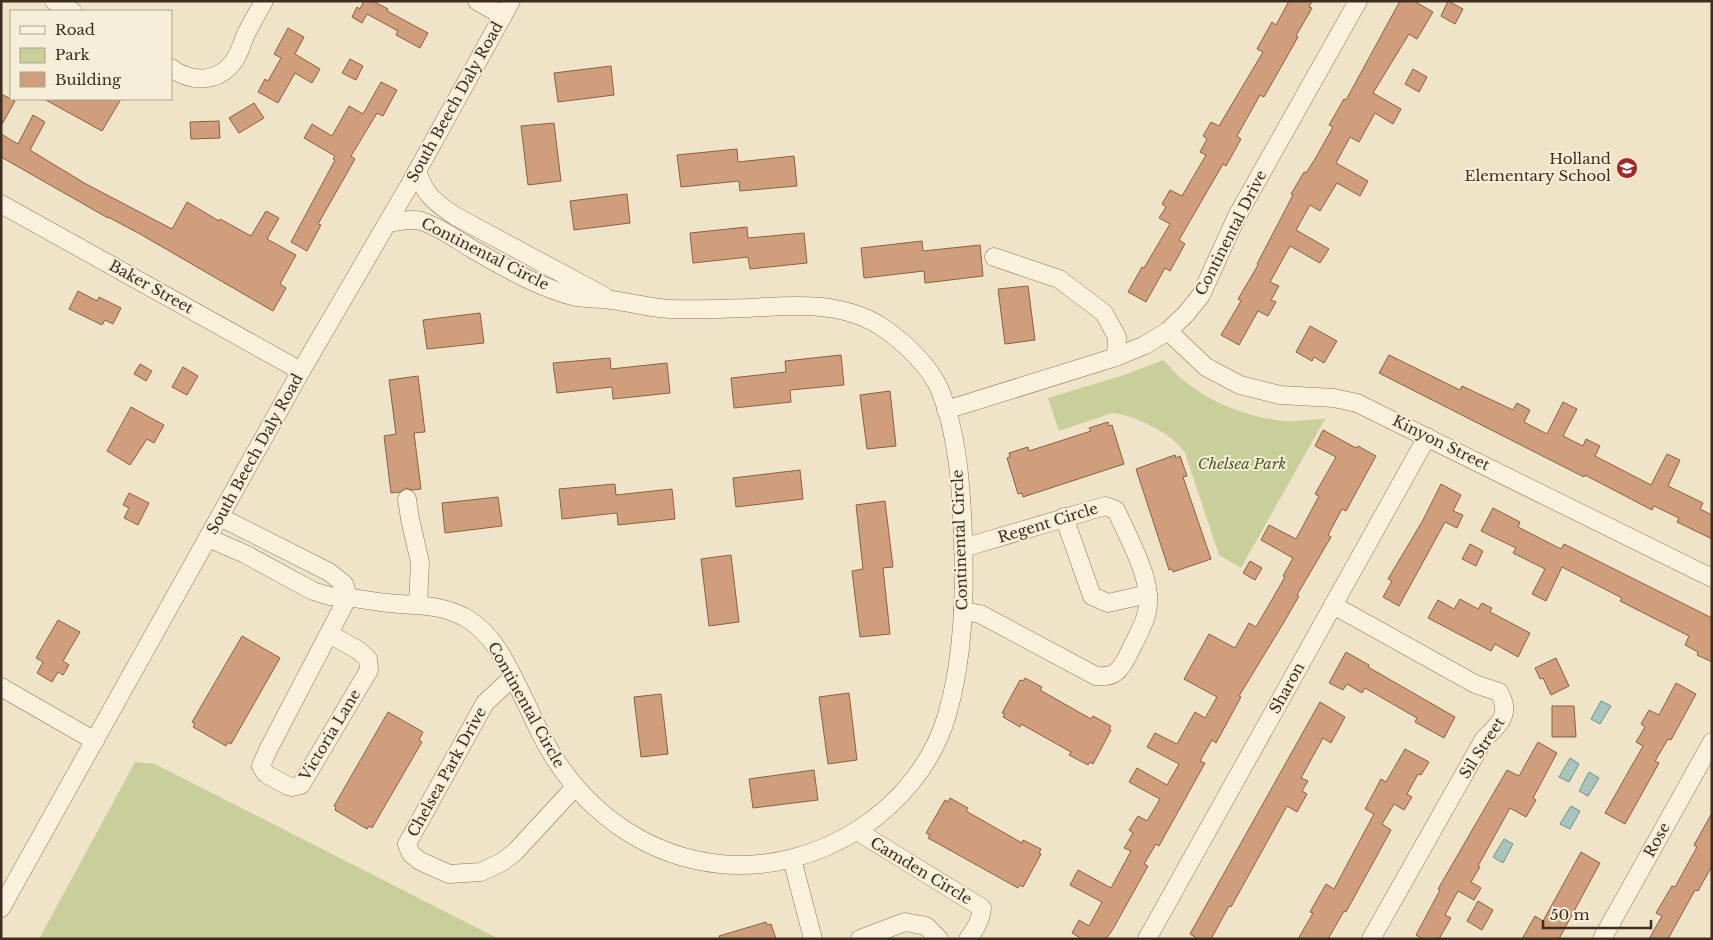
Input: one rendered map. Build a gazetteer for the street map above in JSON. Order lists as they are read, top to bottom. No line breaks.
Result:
{"streets":{"street":["South Beech Daly Road","Continental Drive","Continental Circle","Baker Street","Kinyon Street","Regent Circle","Sharon","Victoria Lane","Sil Street","Chelsea Park Drive","Rose","Camden Circle"]},"crossings":[["South Beech Daly Road","Continental Circle"],["South Beech Daly Road","Baker Street"],["Continental Drive","Continental Circle"],["Continental Drive","Kinyon Street"],["Continental Circle","Regent Circle"],["Continental Circle","Victoria Lane"],["Continental Circle","Chelsea Park Drive"],["Continental Circle","Camden Circle"],["Kinyon Street","Sharon"],["Sharon","Sil Street"]],"parks":["Chelsea Park"],"places":{"school or university":["Holland Elementary School"]},"legend":["Road","Park","Building"],"scale_bar":"50 m"}
